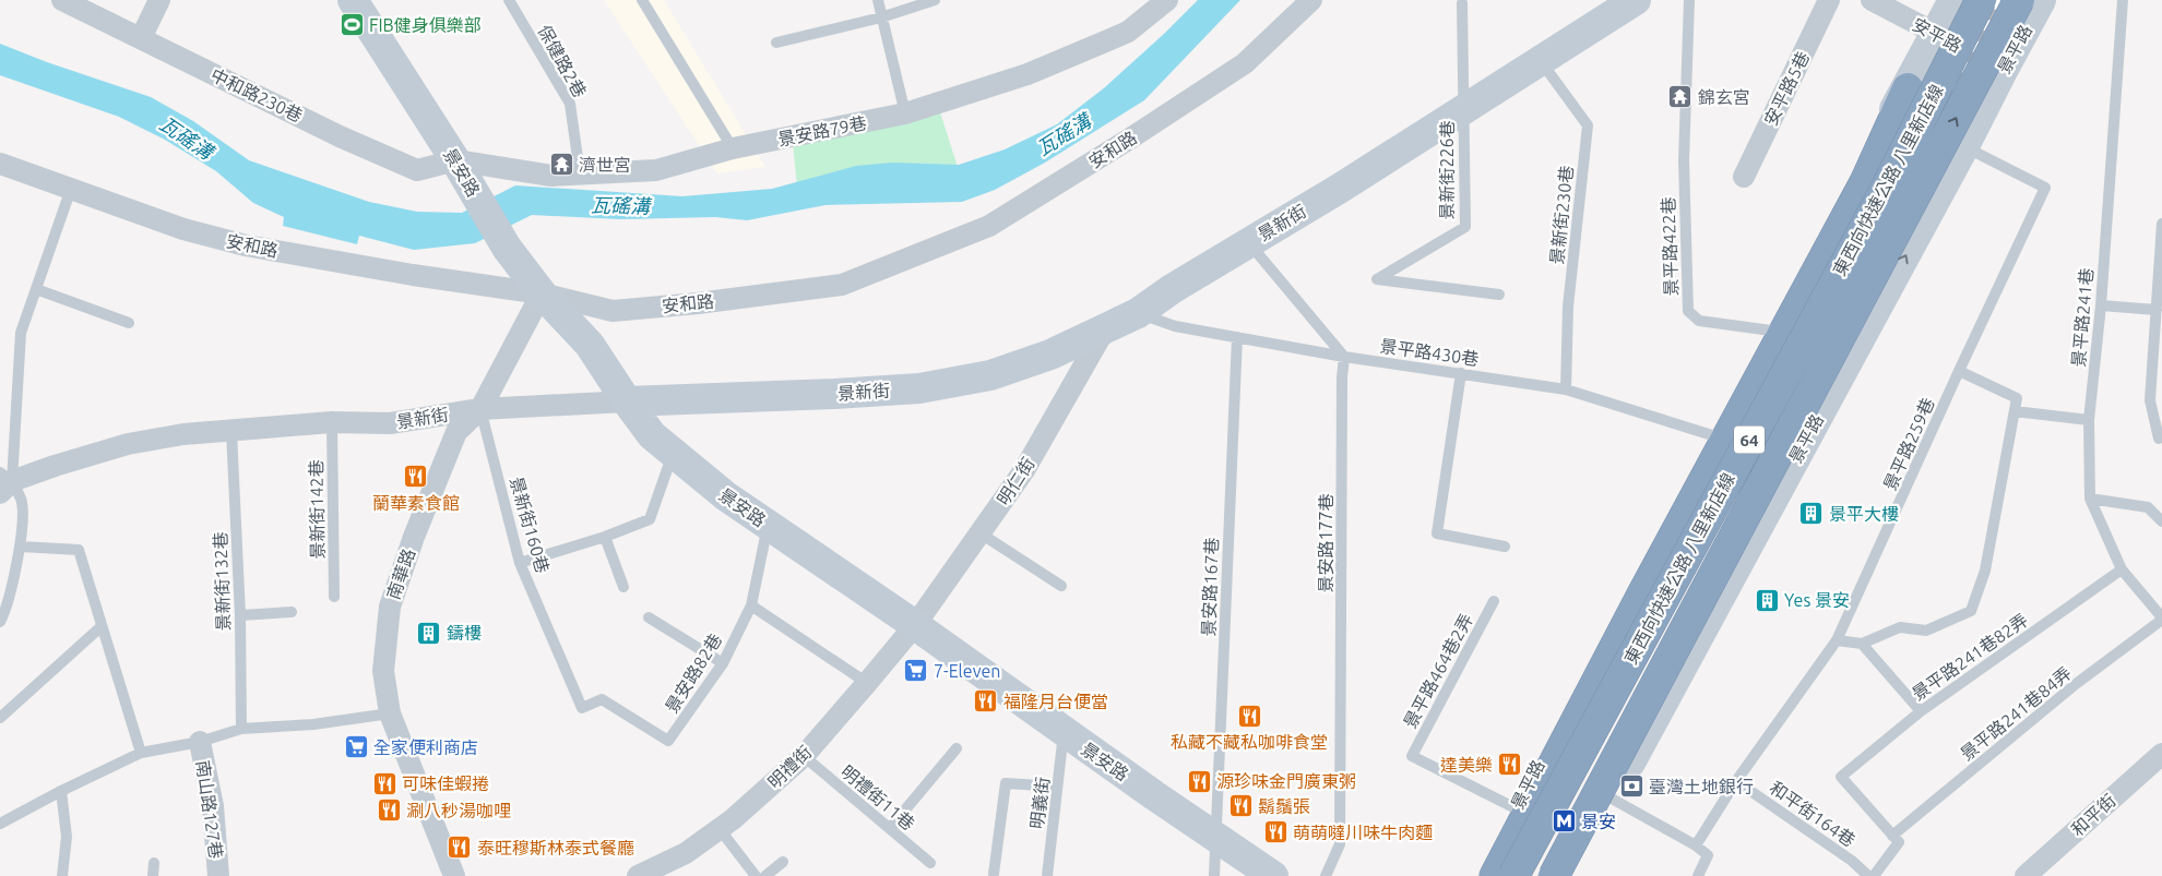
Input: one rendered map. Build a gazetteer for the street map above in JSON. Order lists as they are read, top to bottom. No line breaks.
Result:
{"streets":{"highway":["東西向快速公路 八里新店線","64"],"main road":["景平路","景安路","景新街"],"street":["安平路","安平路5巷","中和路230巷","景安路79巷","安和路","明仁街","南華路","明禮街","南山路127巷","和平街"],"lane":["保健路2巷","景新街226巷","景新街230巷","景平路422巷","景平路241巷","景平路430巷","景平路259巷","景新街142巷","景新街160巷","景安路177巷","景新街132巷","景安路167巷","景平路241巷82弄","景平路464巷2弄","景安路82巷","景平路241巷84弄","明禮街11巷","明義街","和平街164巷"]},"crossings":[["安平路","景平路"],["景平路","景平路422巷"],["景平路","景平路430巷"],["景平路","景平路259巷"],["景平路","景平路464巷2弄"],["保健路2巷","景安路79巷"],["中和路230巷","景安路79巷"],["中和路230巷","景安路"],["景安路79巷","景安路"],["安和路","景安路"],["安和路","南華路"],["景新街226巷","景新街"],["景安路","景新街"],["景安路","明仁街"],["景安路","南華路"],["景安路","景安路167巷"],["景安路","景安路82巷"],["景安路","明禮街"],["景安路","明義街"],["景新街230巷","景新街"],["景新街230巷","景平路430巷"],["景新街","景平路430巷"],["景新街","明仁街"],["景新街","景新街142巷"],["景新街","景新街160巷"],["景新街","南華路"],["景新街","景新街132巷"],["景平路241巷","景平路241巷82弄"],["景平路241巷","景平路241巷84弄"],["景平路430巷","景安路177巷"],["景平路430巷","景安路167巷"],["景平路259巷","和平街164巷"],["明仁街","明禮街"],["景新街160巷","南華路"],["景新街160巷","景安路82巷"],["景平路241巷82弄","景平路241巷84弄"],["明禮街","明禮街11巷"]],"water":["瓦磘溝"],"places":{"sports":["FIB健身俱樂部"],"temple":["錦玄宮","濟世宮"],"restaurant":["蘭華素食館","福隆月台便當","私藏不藏私咖啡食堂","達美樂","源珍味金門廣東粥","可味佳蝦捲","鬍鬚張","涮八秒湯咖哩","萌萌噠川味牛肉麵","泰旺穆斯林泰式餐廳"],"building":["景平大樓","Yes 景安","鑄樓"],"supermarket":["7-Eleven","全家便利商店"],"bank":["臺灣土地銀行"],"metro station":["景安"]}}
